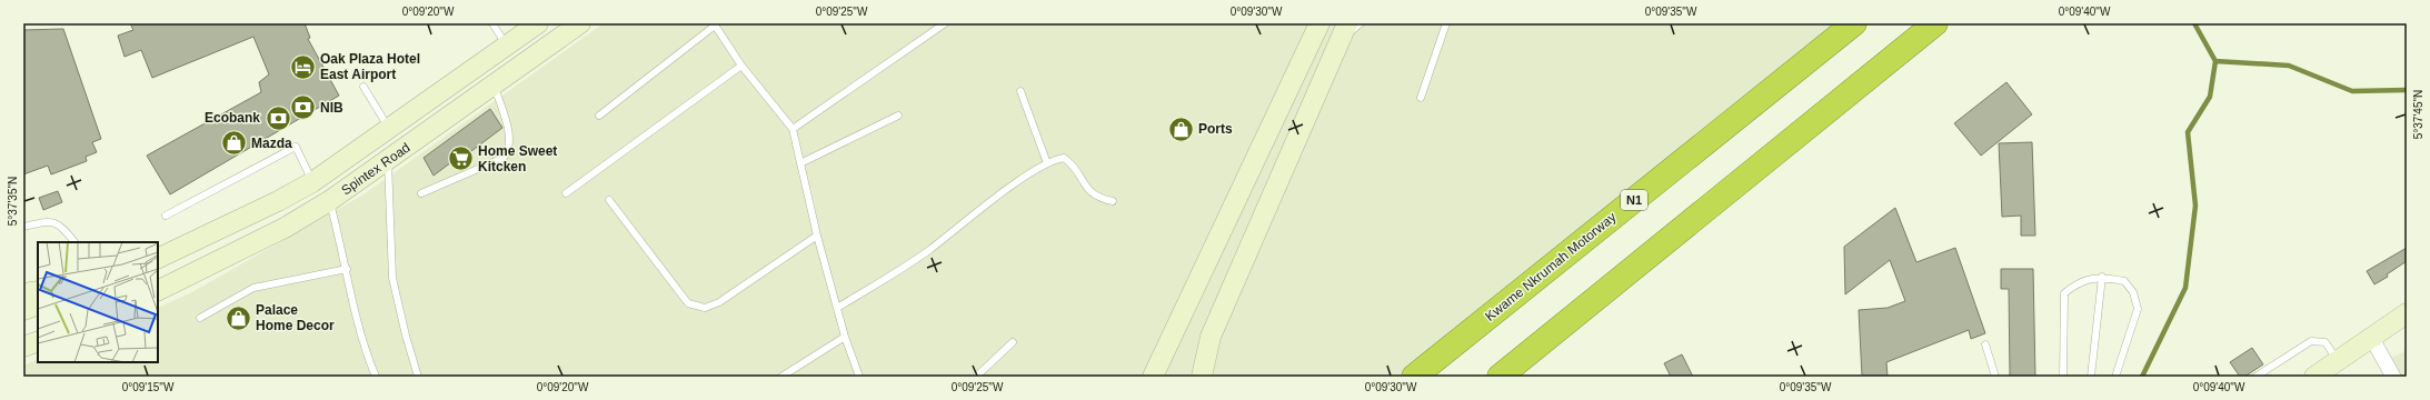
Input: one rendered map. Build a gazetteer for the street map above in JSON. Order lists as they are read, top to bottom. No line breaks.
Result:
{"streets":{"highway":["N1","Kwame Nkrumah Motorway"],"main road":["Spintex Road"]},"places":{"hotel":["Oak Plaza Hotel East Airport"],"bank":["NIB","Ecobank"],"shop":["Ports","Mazda","Palace Home Decor"],"supermarket":["Home Sweet Kitcken"]},"coordinates":["0°09'20\"W","0°09'25\"W","0°09'30\"W","0°09'35\"W","0°09'40\"W","5°37'45\"N","5°37'35\"N","0°09'15\"W"]}
